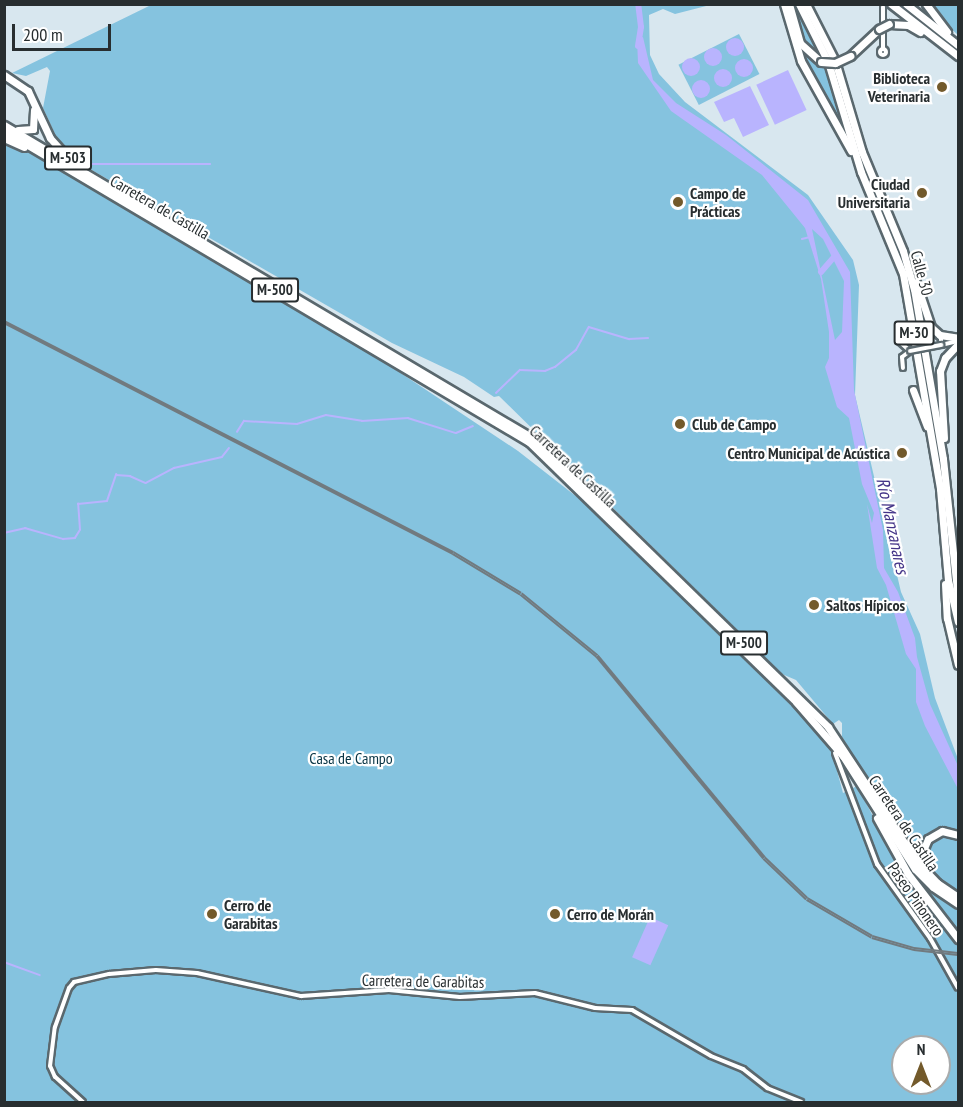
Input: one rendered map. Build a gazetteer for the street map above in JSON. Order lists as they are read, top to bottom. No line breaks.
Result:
{"streets":{"highway":["M-503","Carretera de Castilla","Calle 30","M-500","M-30"],"street":["Paseo Piñonero","Carretera de Garabitas"]},"crossings":[["M-503","Carretera de Castilla"],["M-503","M-500"],["Carretera de Castilla","M-500"],["Calle 30","M-30"]],"water":["Río Manzanares"],"parks":["Casa de Campo"],"places":["Biblioteca Veterinaria","Ciudad Universitaria","Campo de Prácticas","Club de Campo","Centro Municipal de Acústica","Saltos Hípicos","Cerro de Garabitas","Cerro de Morán"],"scale_bar":"200 m","north":"top"}
